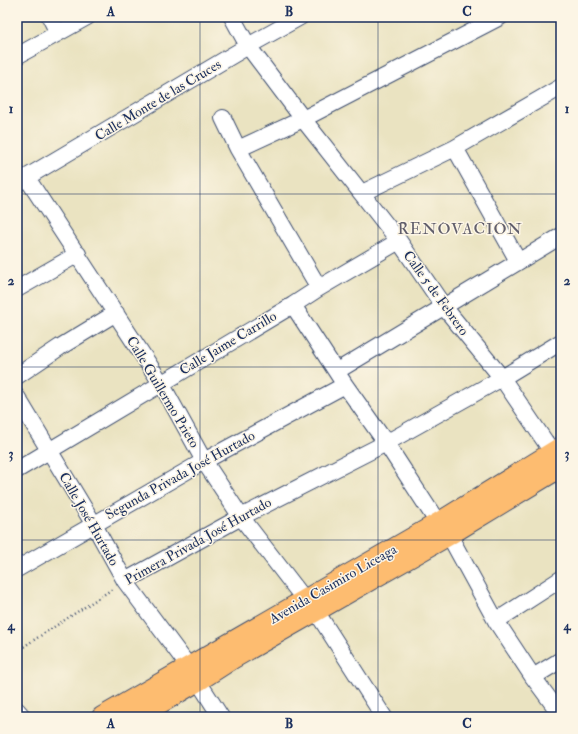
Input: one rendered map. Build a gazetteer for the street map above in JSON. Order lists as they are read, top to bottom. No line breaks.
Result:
{"streets":{"main road":["Avenida Casimiro Liceaga"],"street":["Calle Monte de las Cruces","Calle 5 de Febrero","Calle Jaime Carrillo","Calle Guillermo Prieto","Segunda Privada José Hurtado","Calle José Hurtado","Primera Privada José Hurtado"]},"crossings":[["Calle Monte de las Cruces","Calle 5 de Febrero"],["Calle Monte de las Cruces","Calle Guillermo Prieto"],["Calle 5 de Febrero","Calle Jaime Carrillo"],["Calle 5 de Febrero","Primera Privada José Hurtado"],["Calle 5 de Febrero","Avenida Casimiro Liceaga"],["Calle Jaime Carrillo","Calle Guillermo Prieto"],["Calle Jaime Carrillo","Calle José Hurtado"],["Calle Guillermo Prieto","Segunda Privada José Hurtado"],["Calle Guillermo Prieto","Primera Privada José Hurtado"],["Calle Guillermo Prieto","Avenida Casimiro Liceaga"],["Segunda Privada José Hurtado","Calle José Hurtado"],["Calle José Hurtado","Primera Privada José Hurtado"],["Calle José Hurtado","Avenida Casimiro Liceaga"]],"districts":["RENOVACION"],"grid":{"columns":["A","B","C"],"rows":["1","2","3","4"]}}
